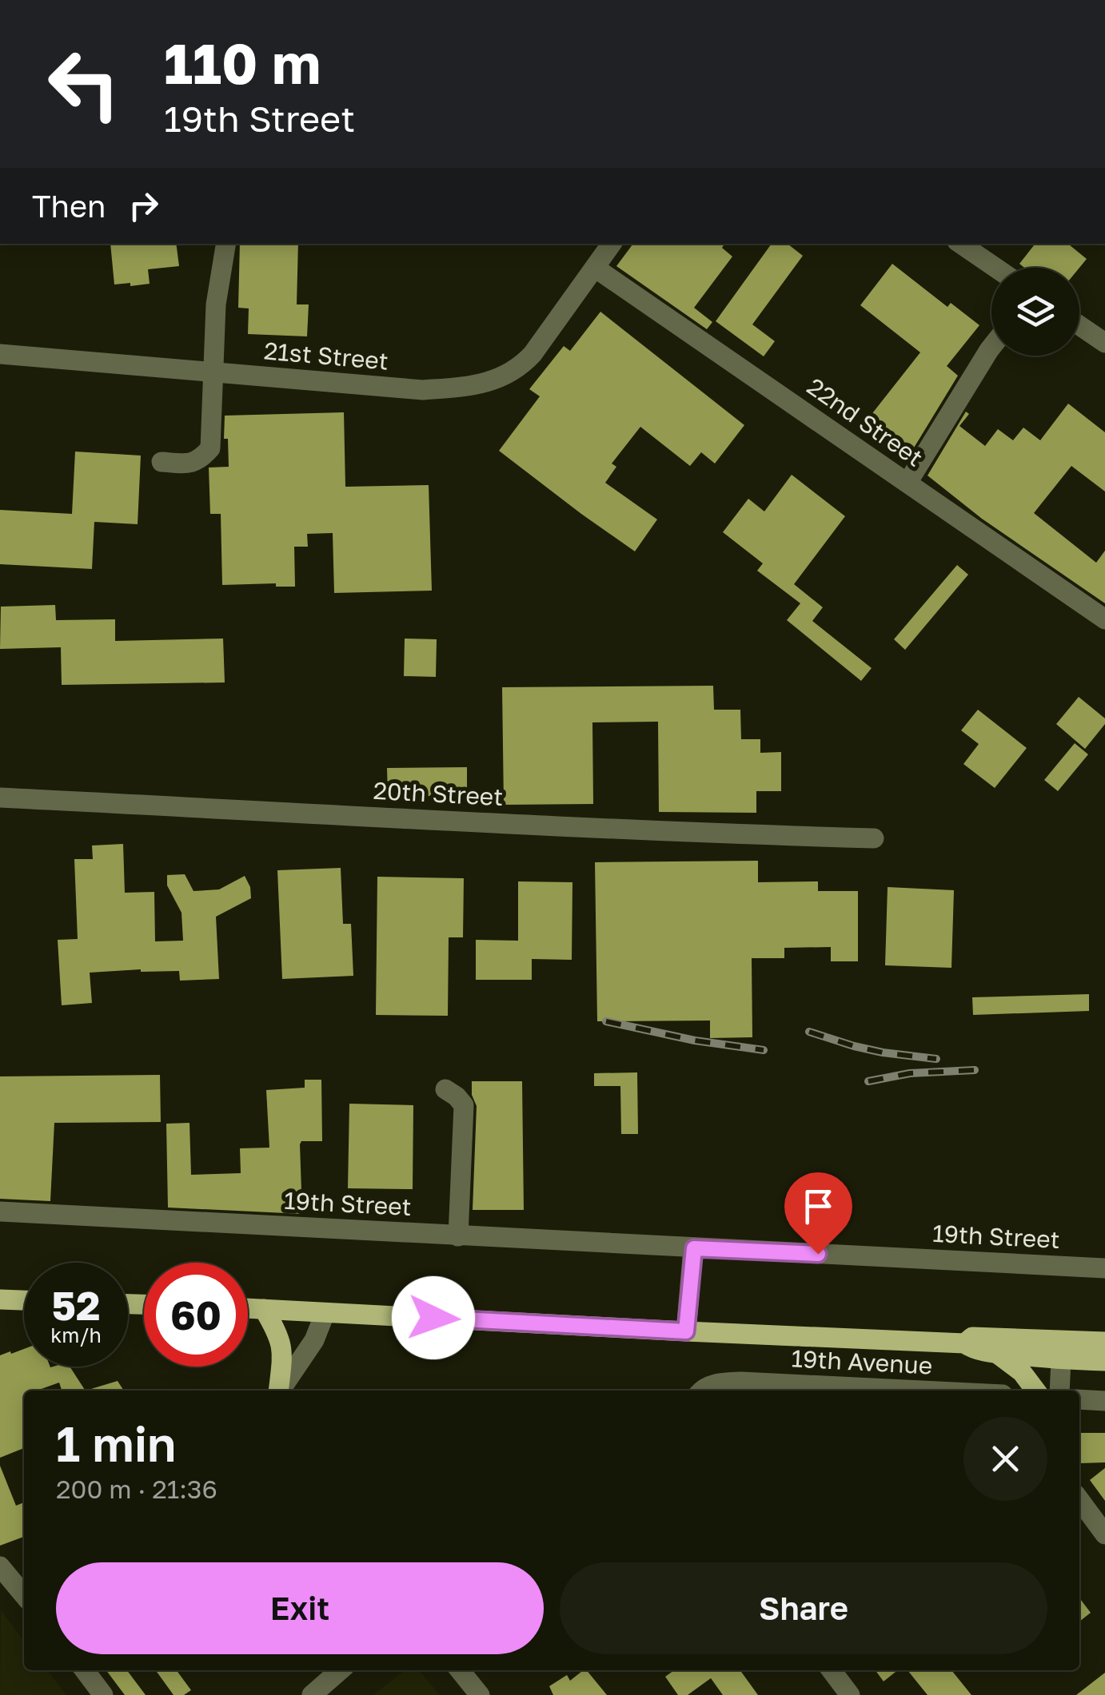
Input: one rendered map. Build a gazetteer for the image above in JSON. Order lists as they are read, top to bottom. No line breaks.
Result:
{"streets":{"street":["21st Street","22nd Street","20th Street","19th Street","19th Avenue"]},"crossings":[["21st Street","22nd Street"]],"page":{"turn":["110 m","19th Street"],"then":"Then","speed":"52 km/h","limit":"60","heading":["1 min","200 m · 21:36"],"buttons":["Exit","Share"]}}
